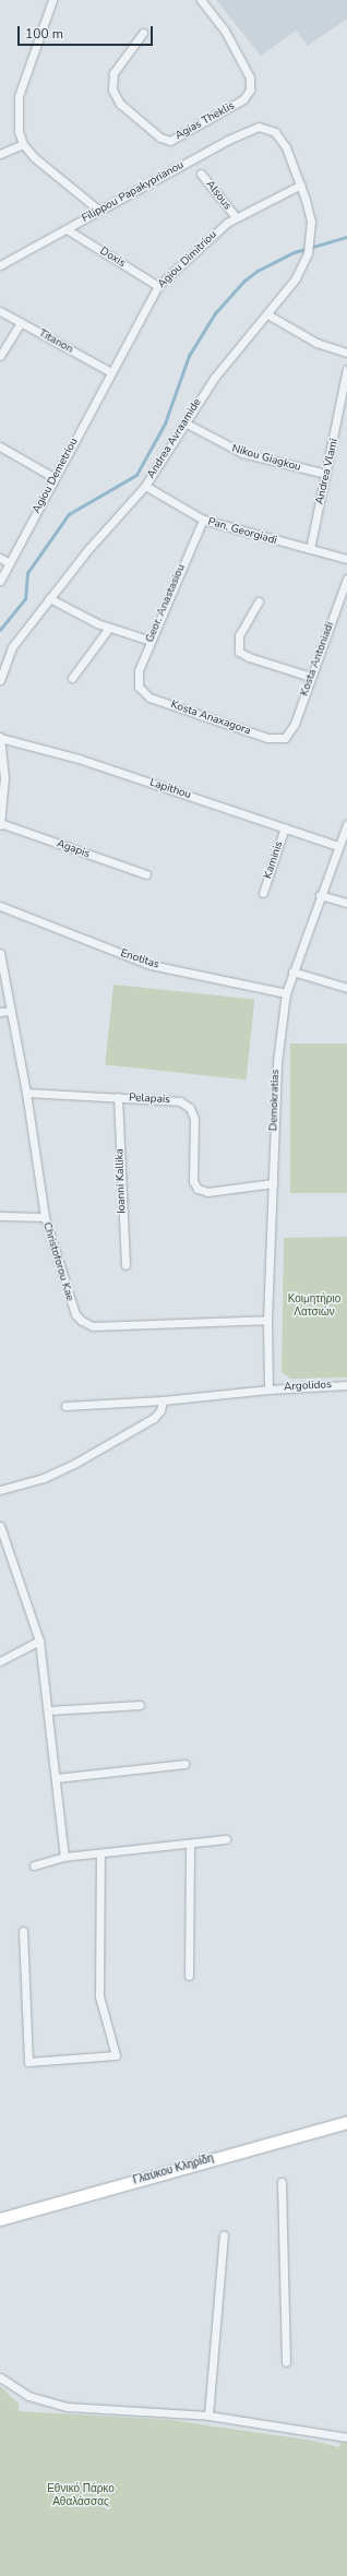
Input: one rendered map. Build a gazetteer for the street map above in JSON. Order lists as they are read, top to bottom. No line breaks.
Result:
{"streets":{"main road":["Γλαύκου Κληρίδη"],"street":["Agias Theklis","Filippou Papakyprianou","Alsous","Doxis","Agiou Dimitriou","Titanon","Andrea Avraamide","Nikou Giagkou","Andrea Vlami","Agiou Demetriou","Pan. Georgiadi","Geor. Anastasiou","Kosta Antoniadi","Kosta Anaxagora","Lapithou","Agapis","Kaminis","Enotitas","Pelapais","Demokratias","Ioanni Kallika","Christoforou Kae","Argolidos"]},"crossings":[["Filippou Papakyprianou","Doxis"],["Filippou Papakyprianou","Agiou Dimitriou"],["Filippou Papakyprianou","Andrea Avraamide"],["Alsous","Agiou Dimitriou"],["Doxis","Agiou Dimitriou"],["Agiou Dimitriou","Titanon"],["Agiou Dimitriou","Andrea Avraamide"],["Agiou Dimitriou","Agiou Demetriou"],["Titanon","Agiou Demetriou"],["Andrea Avraamide","Nikou Giagkou"],["Andrea Avraamide","Pan. Georgiadi"],["Nikou Giagkou","Andrea Vlami"],["Andrea Vlami","Pan. Georgiadi"],["Pan. Georgiadi","Geor. Anastasiou"],["Geor. Anastasiou","Kosta Anaxagora"],["Kosta Antoniadi","Kosta Anaxagora"],["Lapithou","Kaminis"],["Lapithou","Demokratias"],["Enotitas","Demokratias"],["Pelapais","Demokratias"],["Pelapais","Ioanni Kallika"],["Pelapais","Christoforou Kae"],["Demokratias","Christoforou Kae"],["Demokratias","Argolidos"]],"parks":["Κοιμητήριο Λατσιών","Εθνικό Πάρκο Αθαλάσσας"],"scale_bar":"100 m"}
